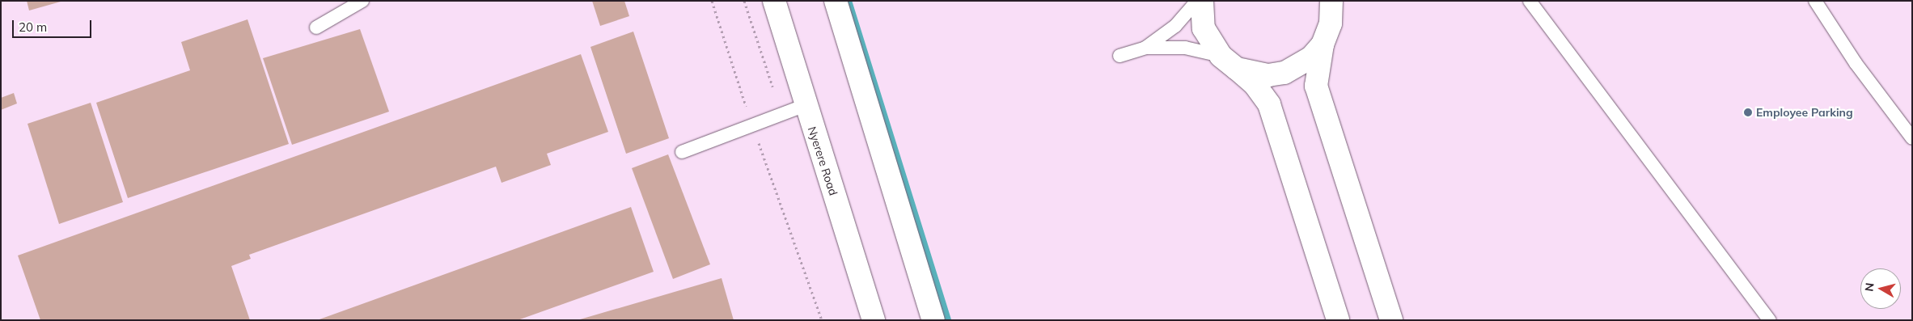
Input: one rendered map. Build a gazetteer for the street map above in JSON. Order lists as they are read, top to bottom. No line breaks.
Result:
{"streets":{"main road":["Nyerere Road"]},"places":["Employee Parking"],"scale_bar":"20 m","north":"left"}
